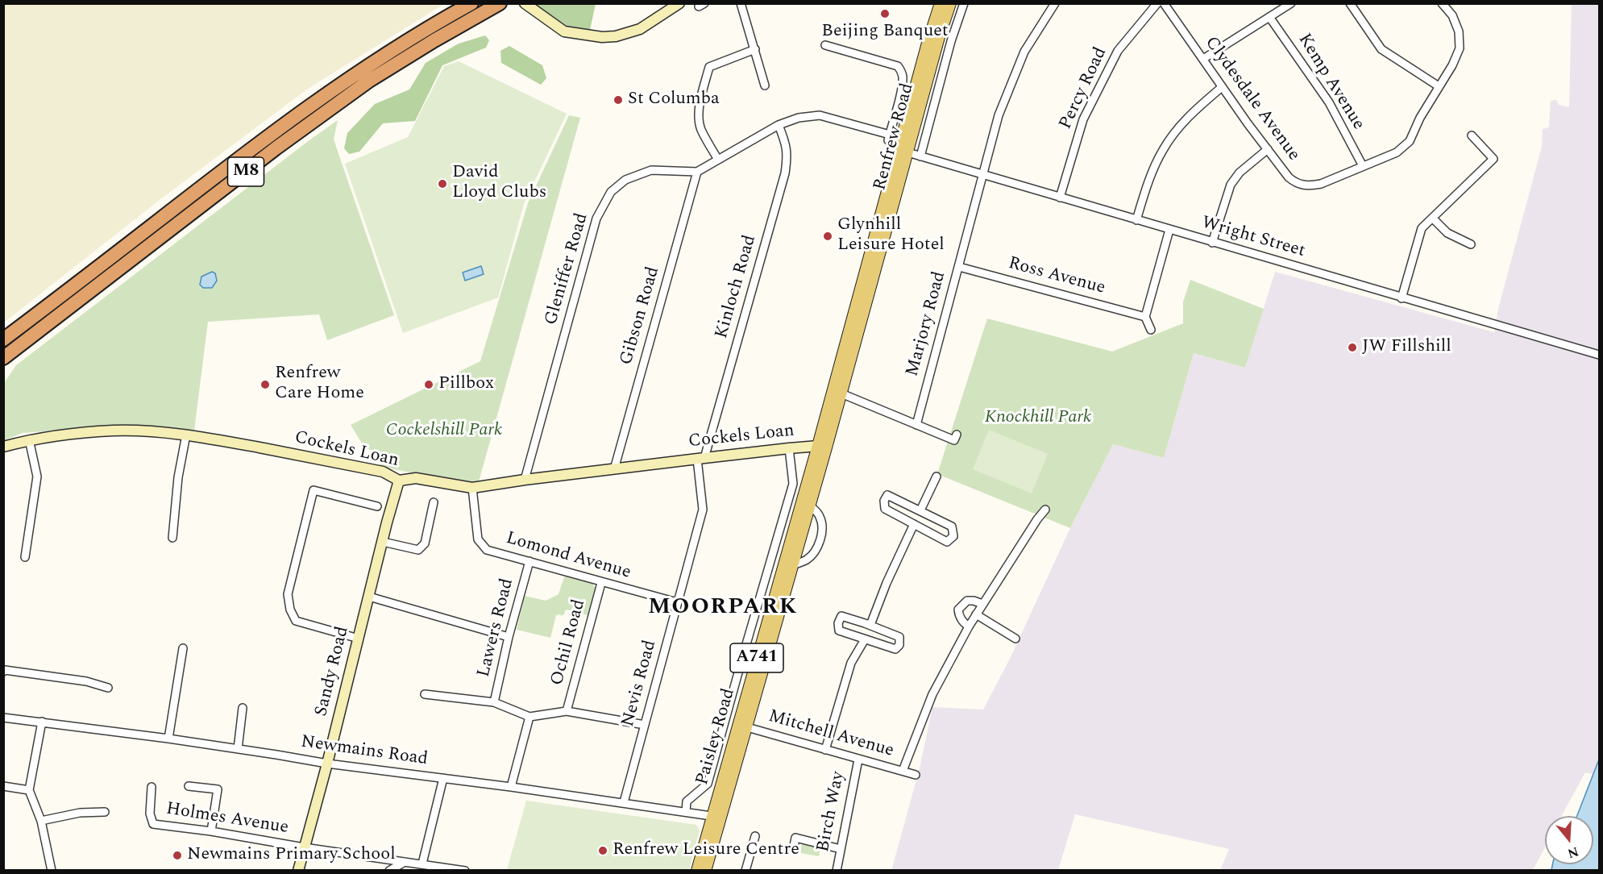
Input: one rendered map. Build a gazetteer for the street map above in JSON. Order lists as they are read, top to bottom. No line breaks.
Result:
{"streets":{"highway":["M8"],"main road":["Renfrew Road","Cockels Loan","A741","Sandy Road","Paisley Road"],"street":["Kemp Avenue","Percy Road","Clydesdale Avenue","Wright Street","Gleniffer Road","Ross Avenue","Kinloch Road","Gibson Road","Marjory Road","Lomond Avenue","Lawers Road","Ochil Road","Nevis Road","Mitchell Avenue","Newmains Road","Birch Way","Holmes Avenue"]},"crossings":[["Kemp Avenue","Clydesdale Avenue"],["Percy Road","Wright Street"],["Renfrew Road","Wright Street"],["Renfrew Road","Cockels Loan"],["Renfrew Road","Paisley Road"],["Wright Street","Marjory Road"],["Gleniffer Road","Gibson Road"],["Gleniffer Road","Cockels Loan"],["Ross Avenue","Marjory Road"],["Kinloch Road","Cockels Loan"],["Kinloch Road","Nevis Road"],["Gibson Road","Cockels Loan"],["Cockels Loan","Lomond Avenue"],["Cockels Loan","Sandy Road"],["Cockels Loan","Nevis Road"],["Cockels Loan","Paisley Road"],["Lomond Avenue","Lawers Road"],["Lomond Avenue","Ochil Road"],["Lomond Avenue","Nevis Road"],["Sandy Road","Newmains Road"],["Sandy Road","Holmes Avenue"],["Nevis Road","Newmains Road"],["Mitchell Avenue","Paisley Road"],["Mitchell Avenue","Birch Way"],["Paisley Road","Newmains Road"]],"districts":["MOORPARK"],"parks":["Knockhill Park","Cockelshill Park"],"places":["Beijing Banquet","St Columba","David Lloyd Clubs","Glynhill Leisure Hotel","JW Fillshill","Renfrew Care Home","Pillbox","Renfrew Leisure Centre","Newmains Primary School"],"north":"bottom"}
